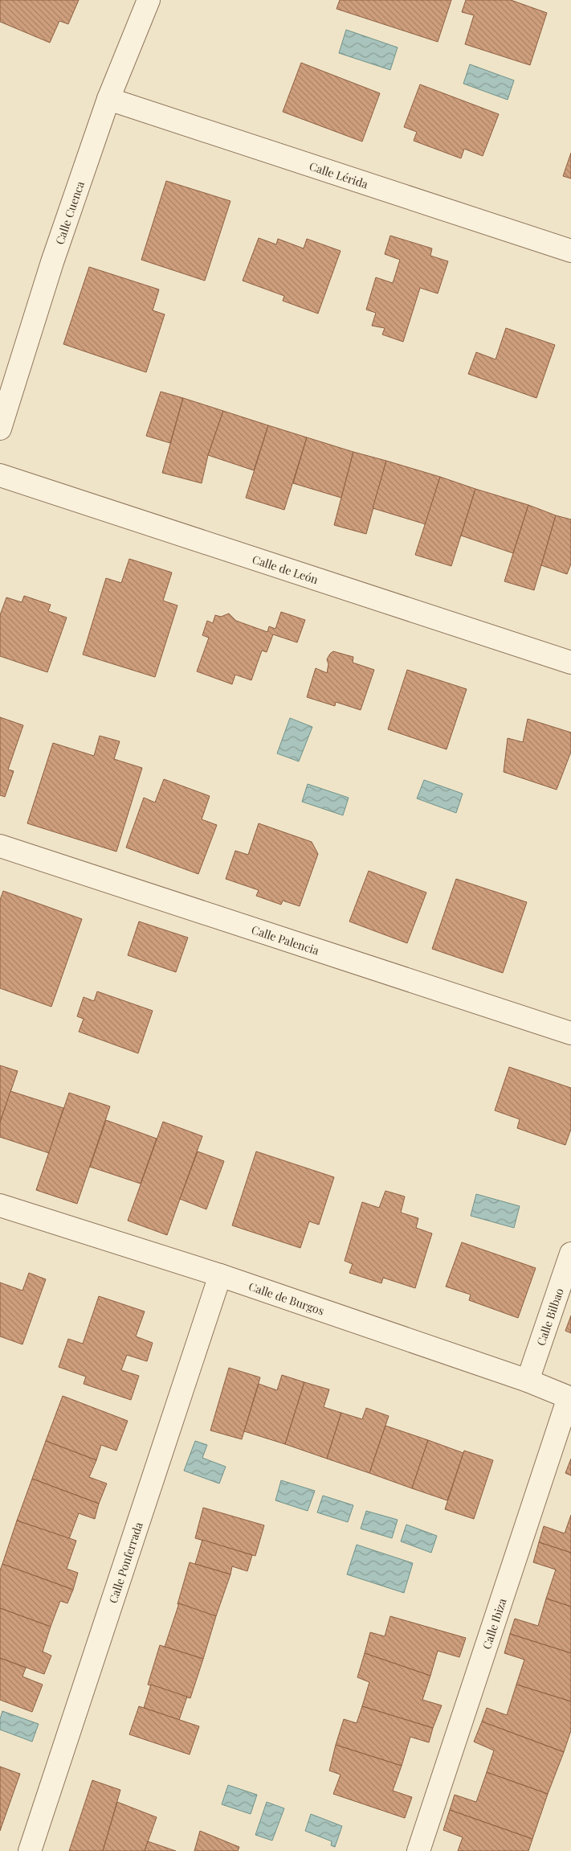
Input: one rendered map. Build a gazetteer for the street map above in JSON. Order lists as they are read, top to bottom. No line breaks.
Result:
{"streets":{"street":["Calle Lérida","Calle Cuenca","Calle de León","Calle Palencia","Calle de Burgos","Calle Bilbao","Calle Ponferrada","Calle Ibiza"]},"crossings":[["Calle Lérida","Calle Cuenca"],["Calle de Burgos","Calle Bilbao"],["Calle de Burgos","Calle Ponferrada"],["Calle de Burgos","Calle Ibiza"]]}
